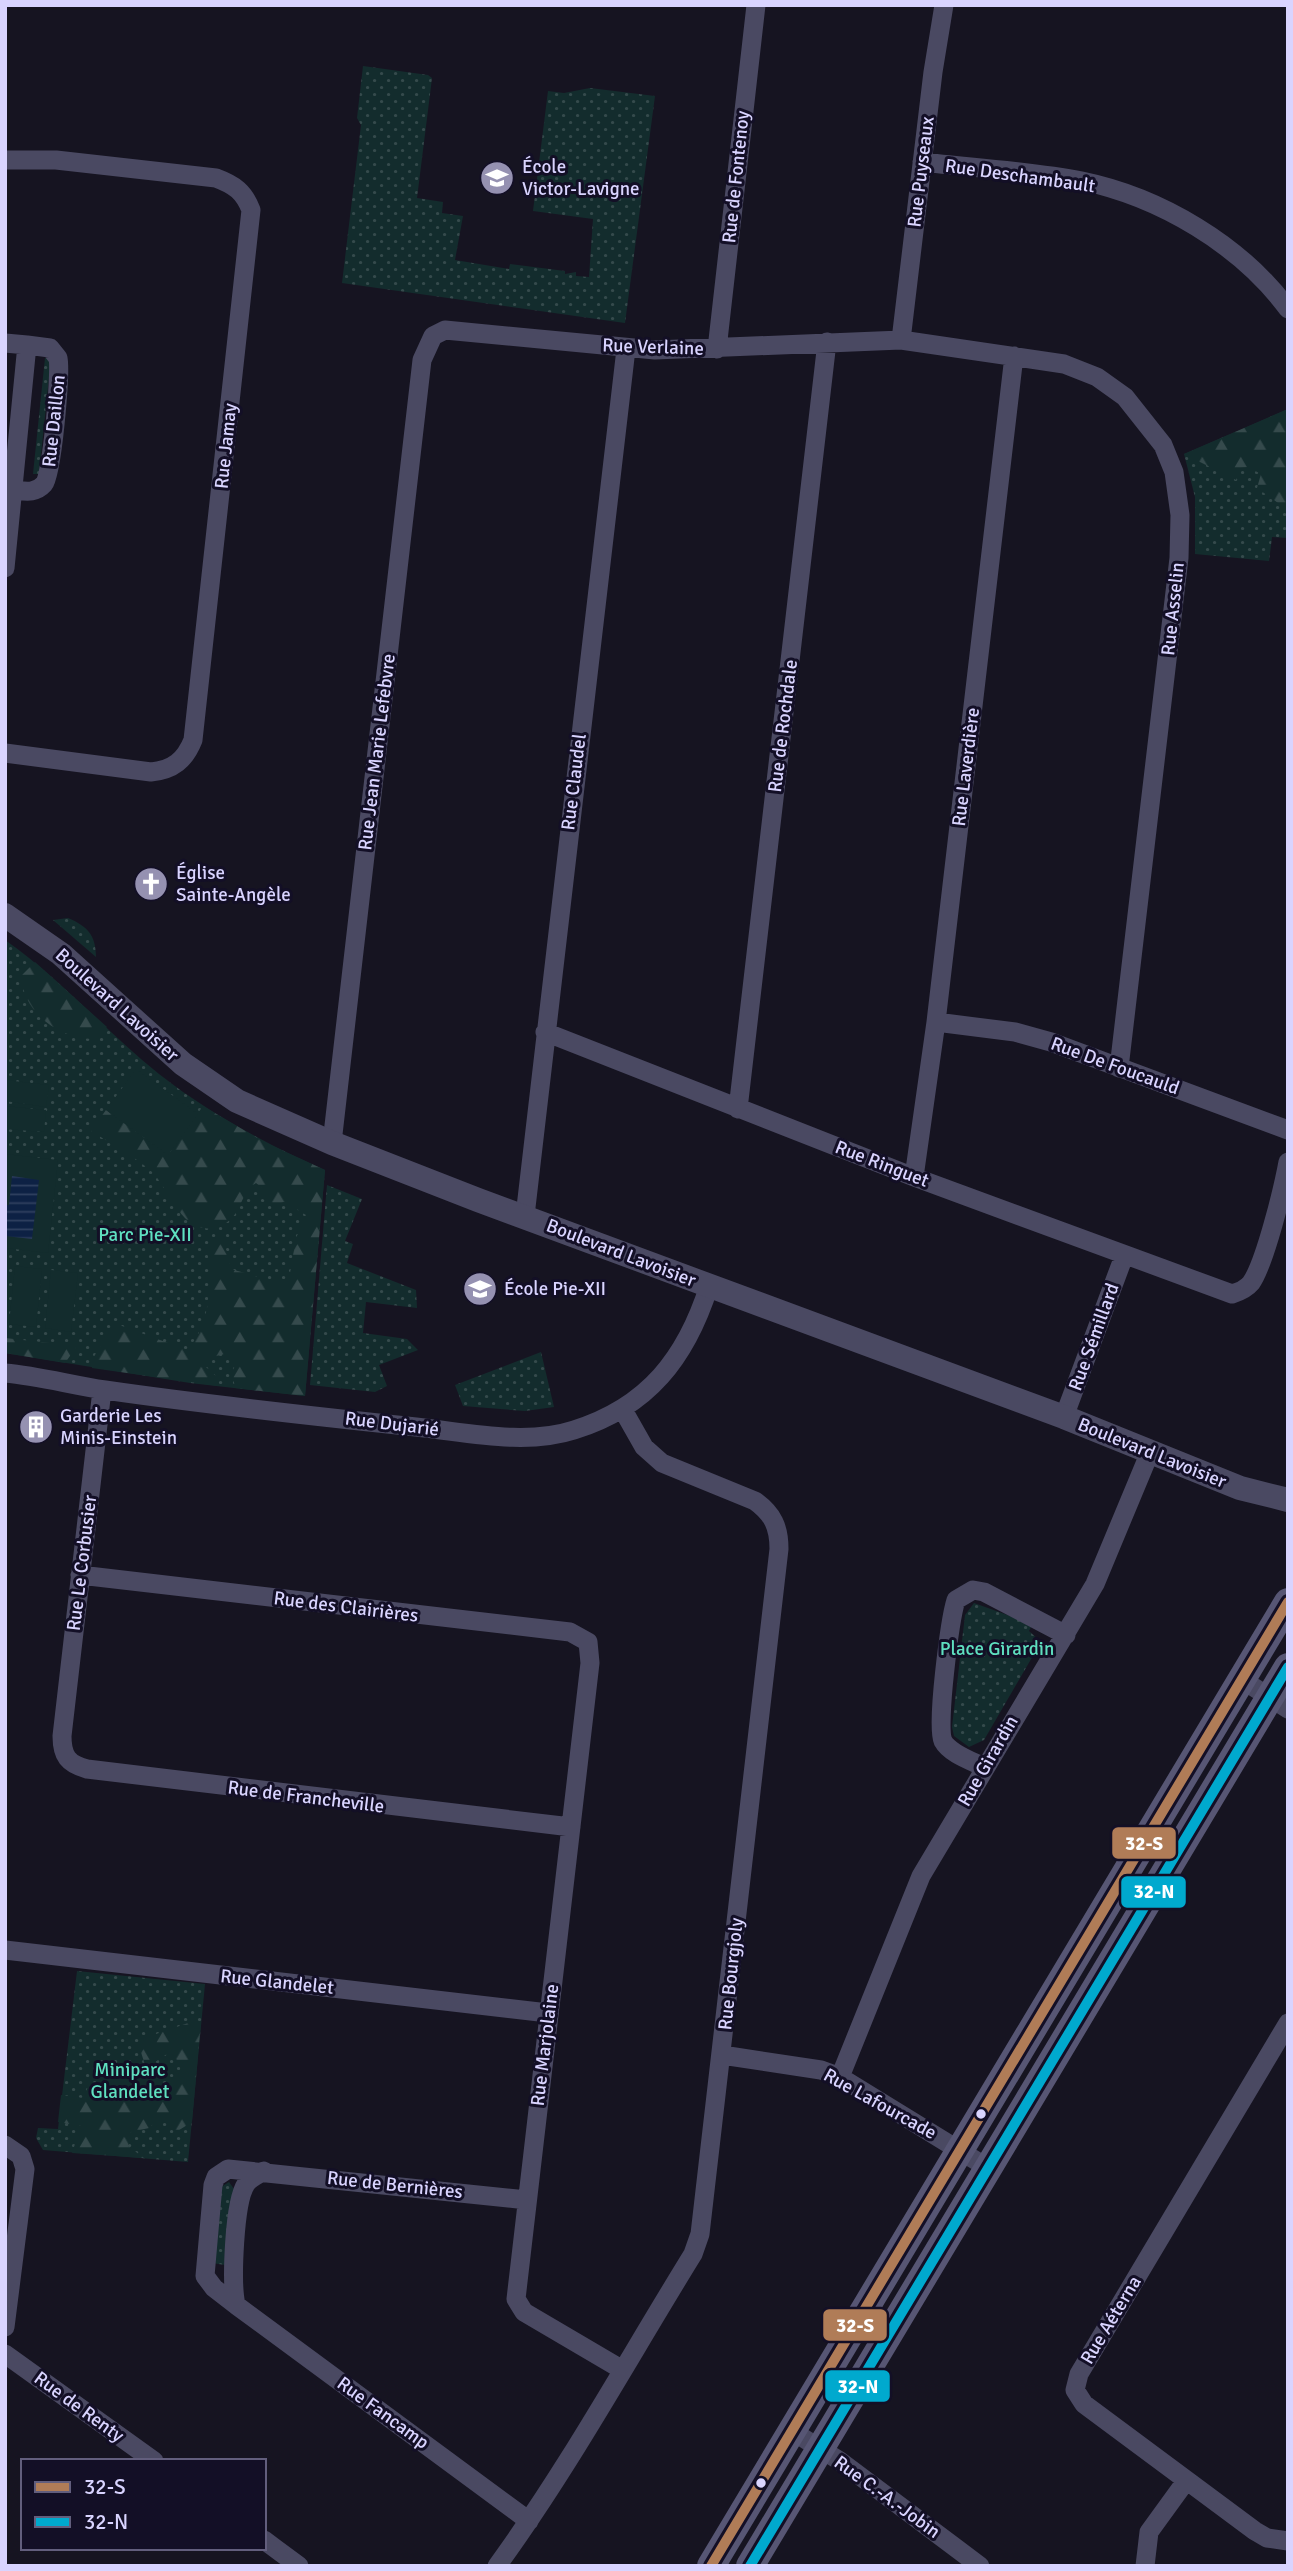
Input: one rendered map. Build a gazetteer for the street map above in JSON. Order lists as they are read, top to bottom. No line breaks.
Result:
{"streets":{"street":["Rue Puyseaux","Rue Deschambault","Rue de Fontenoy","Rue Verlaine","Rue Daillon","Rue Jamay","Rue Asselin","Rue de Rochdale","Rue Jean Marie Lefebvre","Rue Laverdière","Rue Claudel","Boulevard Lavoisier","Rue De Foucauld","Rue Ringuet","Rue Sémillard","Rue Dujarié","Rue Le Corbusier","Rue des Clairières","Rue Girardin","Rue de Francheville","Rue Bourgjoly","Rue Glandelet","Rue Marjolaine","Rue Lafourcade","Rue de Bernières","Rue Aéterna","Rue de Renty","Rue Fancamp","Rue C.-A.-Jobin"]},"crossings":[["Rue Puyseaux","Rue Deschambault"],["Rue Puyseaux","Rue Verlaine"],["Rue Puyseaux","Rue Asselin"],["Rue de Fontenoy","Rue Verlaine"],["Rue Verlaine","Rue Asselin"],["Rue Verlaine","Rue de Rochdale"],["Rue Verlaine","Rue Jean Marie Lefebvre"],["Rue Verlaine","Rue Claudel"],["Rue Asselin","Rue Laverdière"],["Rue Asselin","Rue De Foucauld"],["Rue de Rochdale","Rue Ringuet"],["Rue Jean Marie Lefebvre","Boulevard Lavoisier"],["Rue Laverdière","Rue De Foucauld"],["Rue Laverdière","Rue Ringuet"],["Rue Claudel","Boulevard Lavoisier"],["Rue Claudel","Rue Ringuet"],["Boulevard Lavoisier","Rue Sémillard"],["Boulevard Lavoisier","Rue Dujarié"],["Boulevard Lavoisier","Rue Girardin"],["Rue Ringuet","Rue Sémillard"],["Rue Dujarié","Rue Le Corbusier"],["Rue Dujarié","Rue Bourgjoly"],["Rue Le Corbusier","Rue des Clairières"],["Rue Le Corbusier","Rue de Francheville"],["Rue des Clairières","Rue Marjolaine"],["Rue Girardin","Rue Lafourcade"],["Rue de Francheville","Rue Marjolaine"],["Rue Bourgjoly","Rue Marjolaine"],["Rue Bourgjoly","Rue Lafourcade"],["Rue Bourgjoly","Rue Fancamp"],["Rue Glandelet","Rue Marjolaine"],["Rue Marjolaine","Rue de Bernières"],["Rue de Bernières","Rue Fancamp"]],"parks":["Parc Pie-XII","Place Girardin","Miniparc Glandelet"],"places":{"school or university":["École Victor-Lavigne","École Pie-XII"],"church":["Église Sainte-Angèle"],"building":["Garderie Les Minis-Einstein"]},"lines":["transit line 32-S","transit line 32-N"],"legend":["32-S","32-N"]}
